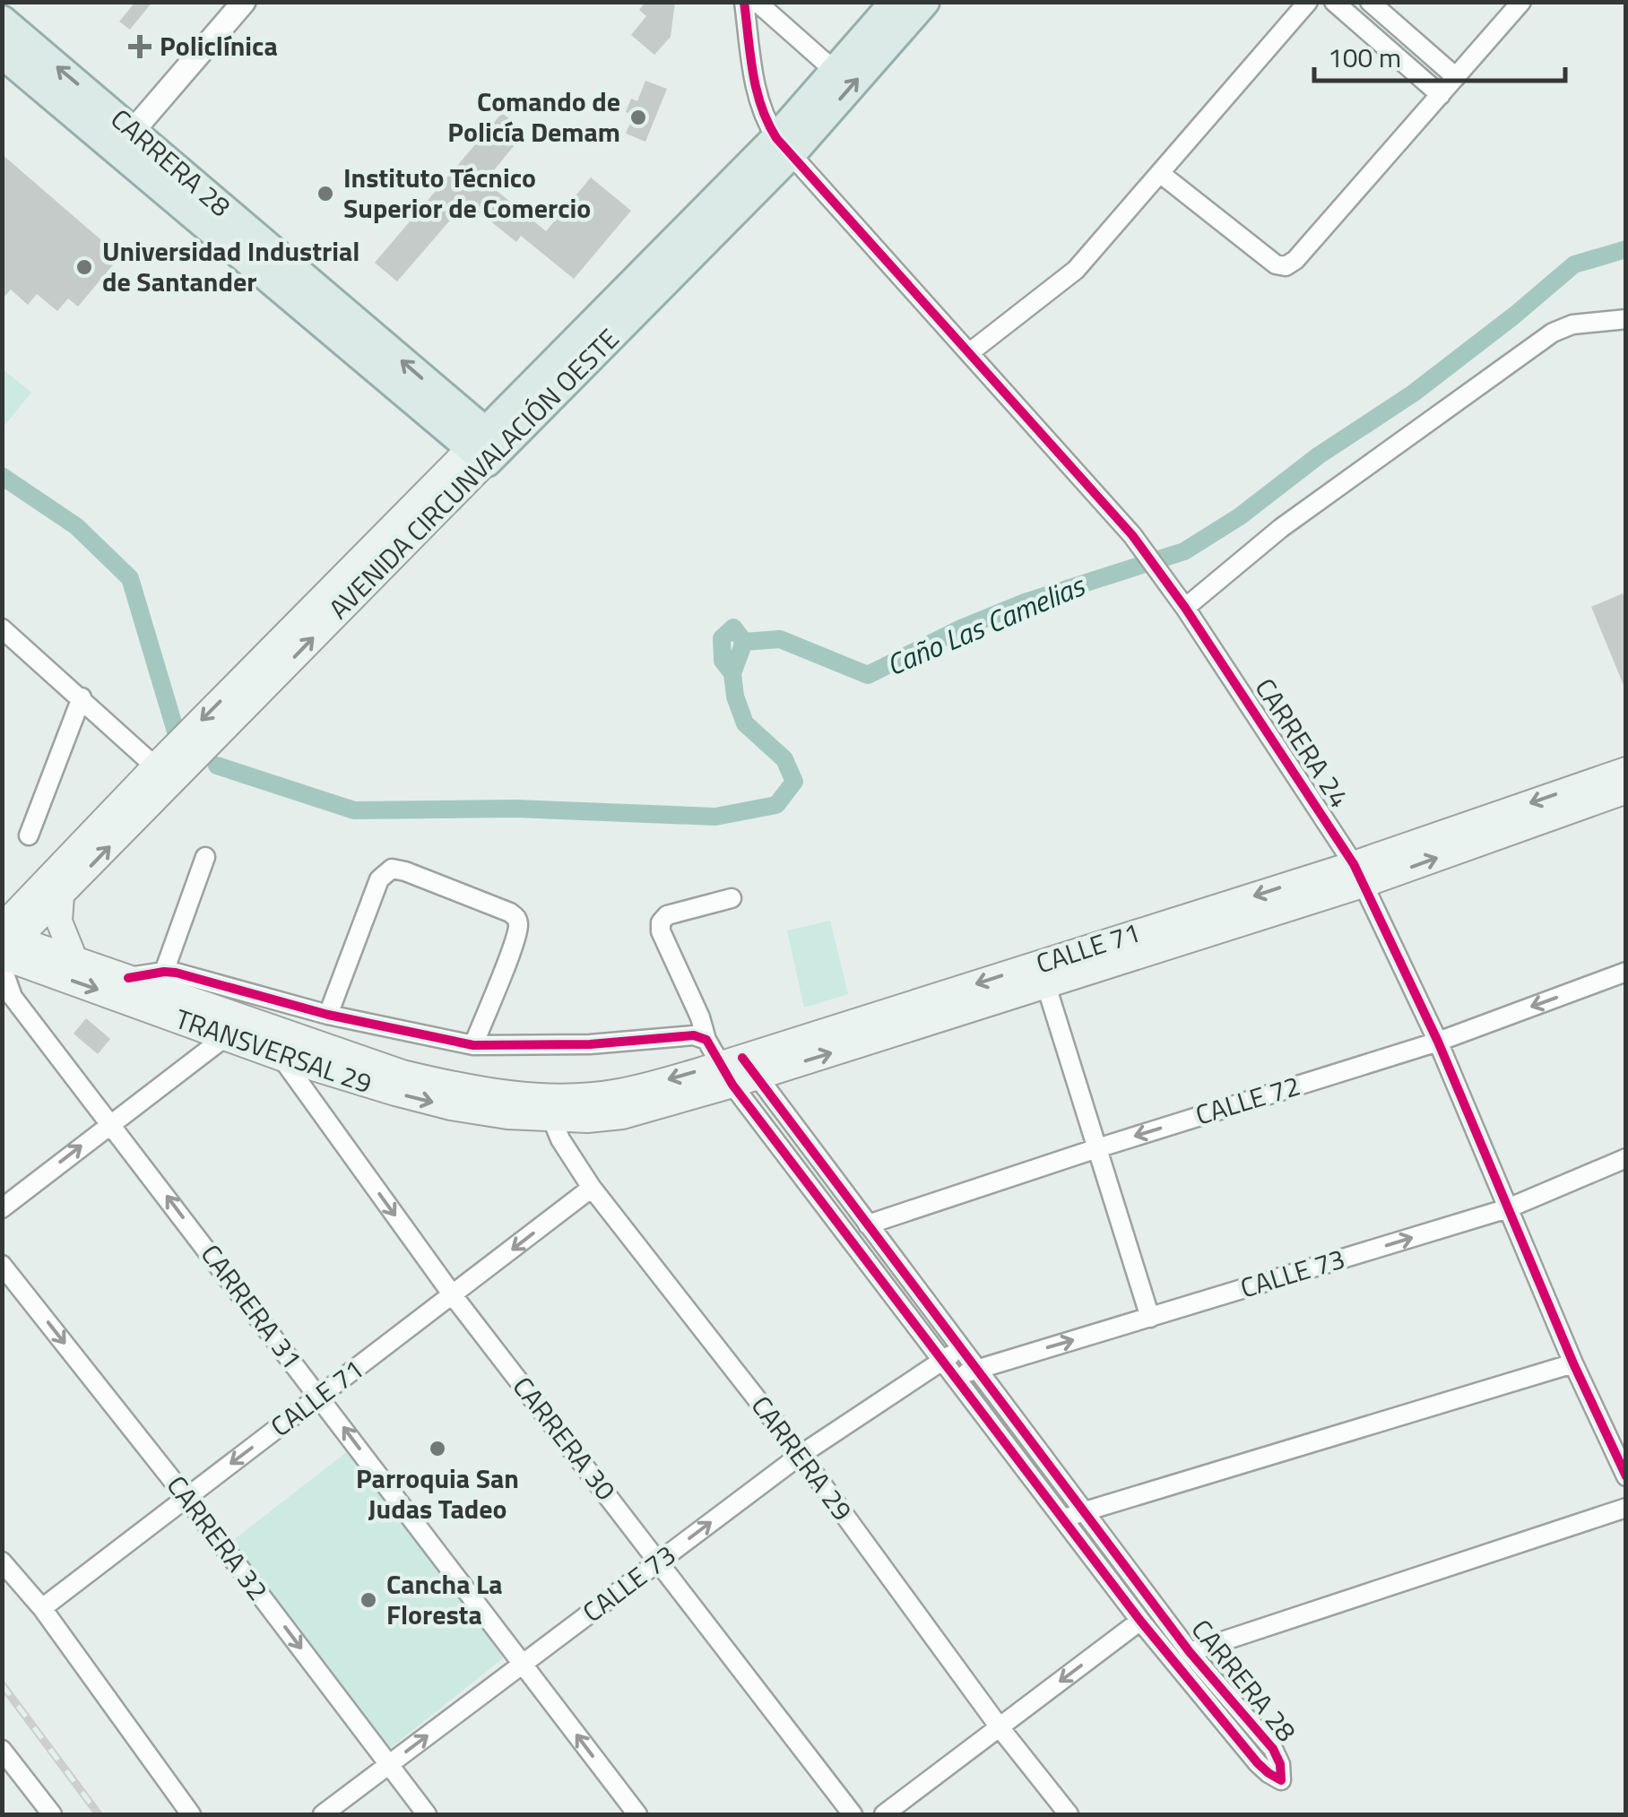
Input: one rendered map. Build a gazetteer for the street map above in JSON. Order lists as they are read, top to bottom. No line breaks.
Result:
{"streets":{"main road":["CARRERA 28","AVENIDA CIRCUNVALACIÓN OESTE","CALLE 71","TRANSVERSAL 29"],"street":["CARRERA 24","CALLE 72","CALLE 73","CARRERA 31","CARRERA 30","CARRERA 29","CARRERA 32"]},"crossings":[["CARRERA 28","AVENIDA CIRCUNVALACIÓN OESTE"],["CARRERA 28","CALLE 71"],["CARRERA 28","CALLE 72"],["CARRERA 28","CALLE 73"],["AVENIDA CIRCUNVALACIÓN OESTE","CARRERA 24"],["AVENIDA CIRCUNVALACIÓN OESTE","TRANSVERSAL 29"],["CARRERA 24","CALLE 71"],["CARRERA 24","CALLE 72"],["CARRERA 24","CALLE 73"],["CALLE 71","TRANSVERSAL 29"],["CALLE 71","CARRERA 31"],["CALLE 71","CARRERA 30"],["CALLE 71","CARRERA 29"],["CALLE 71","CARRERA 32"],["TRANSVERSAL 29","CARRERA 30"],["TRANSVERSAL 29","CARRERA 29"],["CALLE 73","CARRERA 31"],["CALLE 73","CARRERA 30"],["CALLE 73","CARRERA 29"],["CALLE 73","CARRERA 32"]],"one_way":["CALLE 72","CALLE 73","CARRERA 31","CARRERA 32"],"water":["Caño Las Camelias"],"places":{"health":["Policlínica"],"other":["Comando de Policía Demam","Instituto Técnico Superior de Comercio","Universidad Industrial de Santander","Parroquia San Judas Tadeo","Cancha La Floresta"]},"scale_bar":"100 m"}
